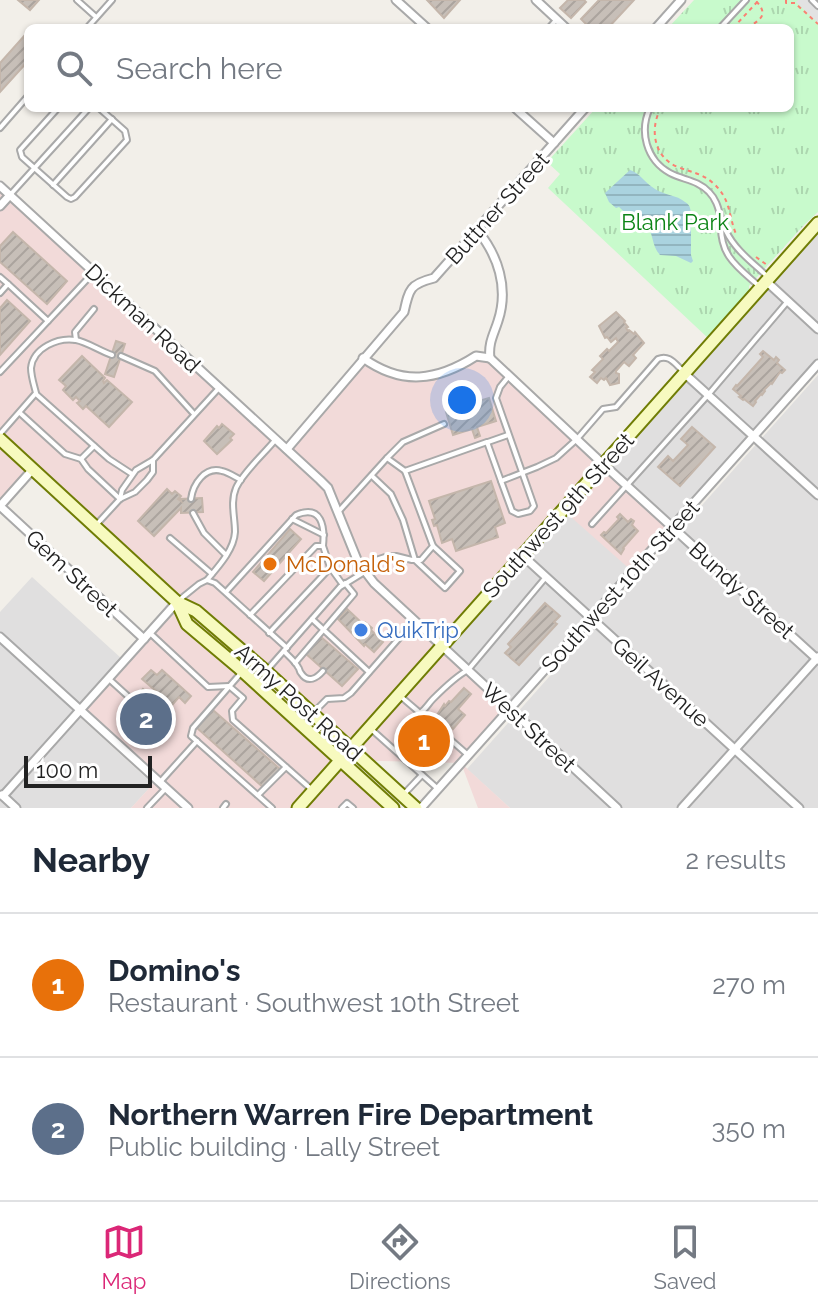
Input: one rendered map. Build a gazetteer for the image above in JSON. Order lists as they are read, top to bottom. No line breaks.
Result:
{"streets":{"main road":["Southwest 9th Street","Army Post Road"],"street":["Buttner Street","Dickman Road","Gem Street","Southwest 10th Street","Bundy Street","Geil Avenue","West Street"]},"crossings":[["Buttner Street","Dickman Road"],["Dickman Road","West Street"],["Southwest 9th Street","Bundy Street"],["Southwest 9th Street","Geil Avenue"],["Southwest 9th Street","Army Post Road"],["Southwest 9th Street","West Street"],["Southwest 10th Street","Bundy Street"],["Southwest 10th Street","Geil Avenue"],["Southwest 10th Street","Army Post Road"],["Southwest 10th Street","West Street"]],"parks":["Blank Park"],"places":["McDonald's","QuikTrip"],"scale_bar":"100 m","page":{"search":"Search here","pins":["2","1"],"scale":"100 m","heading":["Nearby","2 results"],"list":[{"mark":"1","name":"Domino's","note":"Restaurant · Southwest 10th Street","value":"270 m"},{"mark":"2","name":"Northern Warren Fire Department","note":"Public building · Lally Street","value":"350 m"}],"nav":["Map","Directions","Saved"]}}
